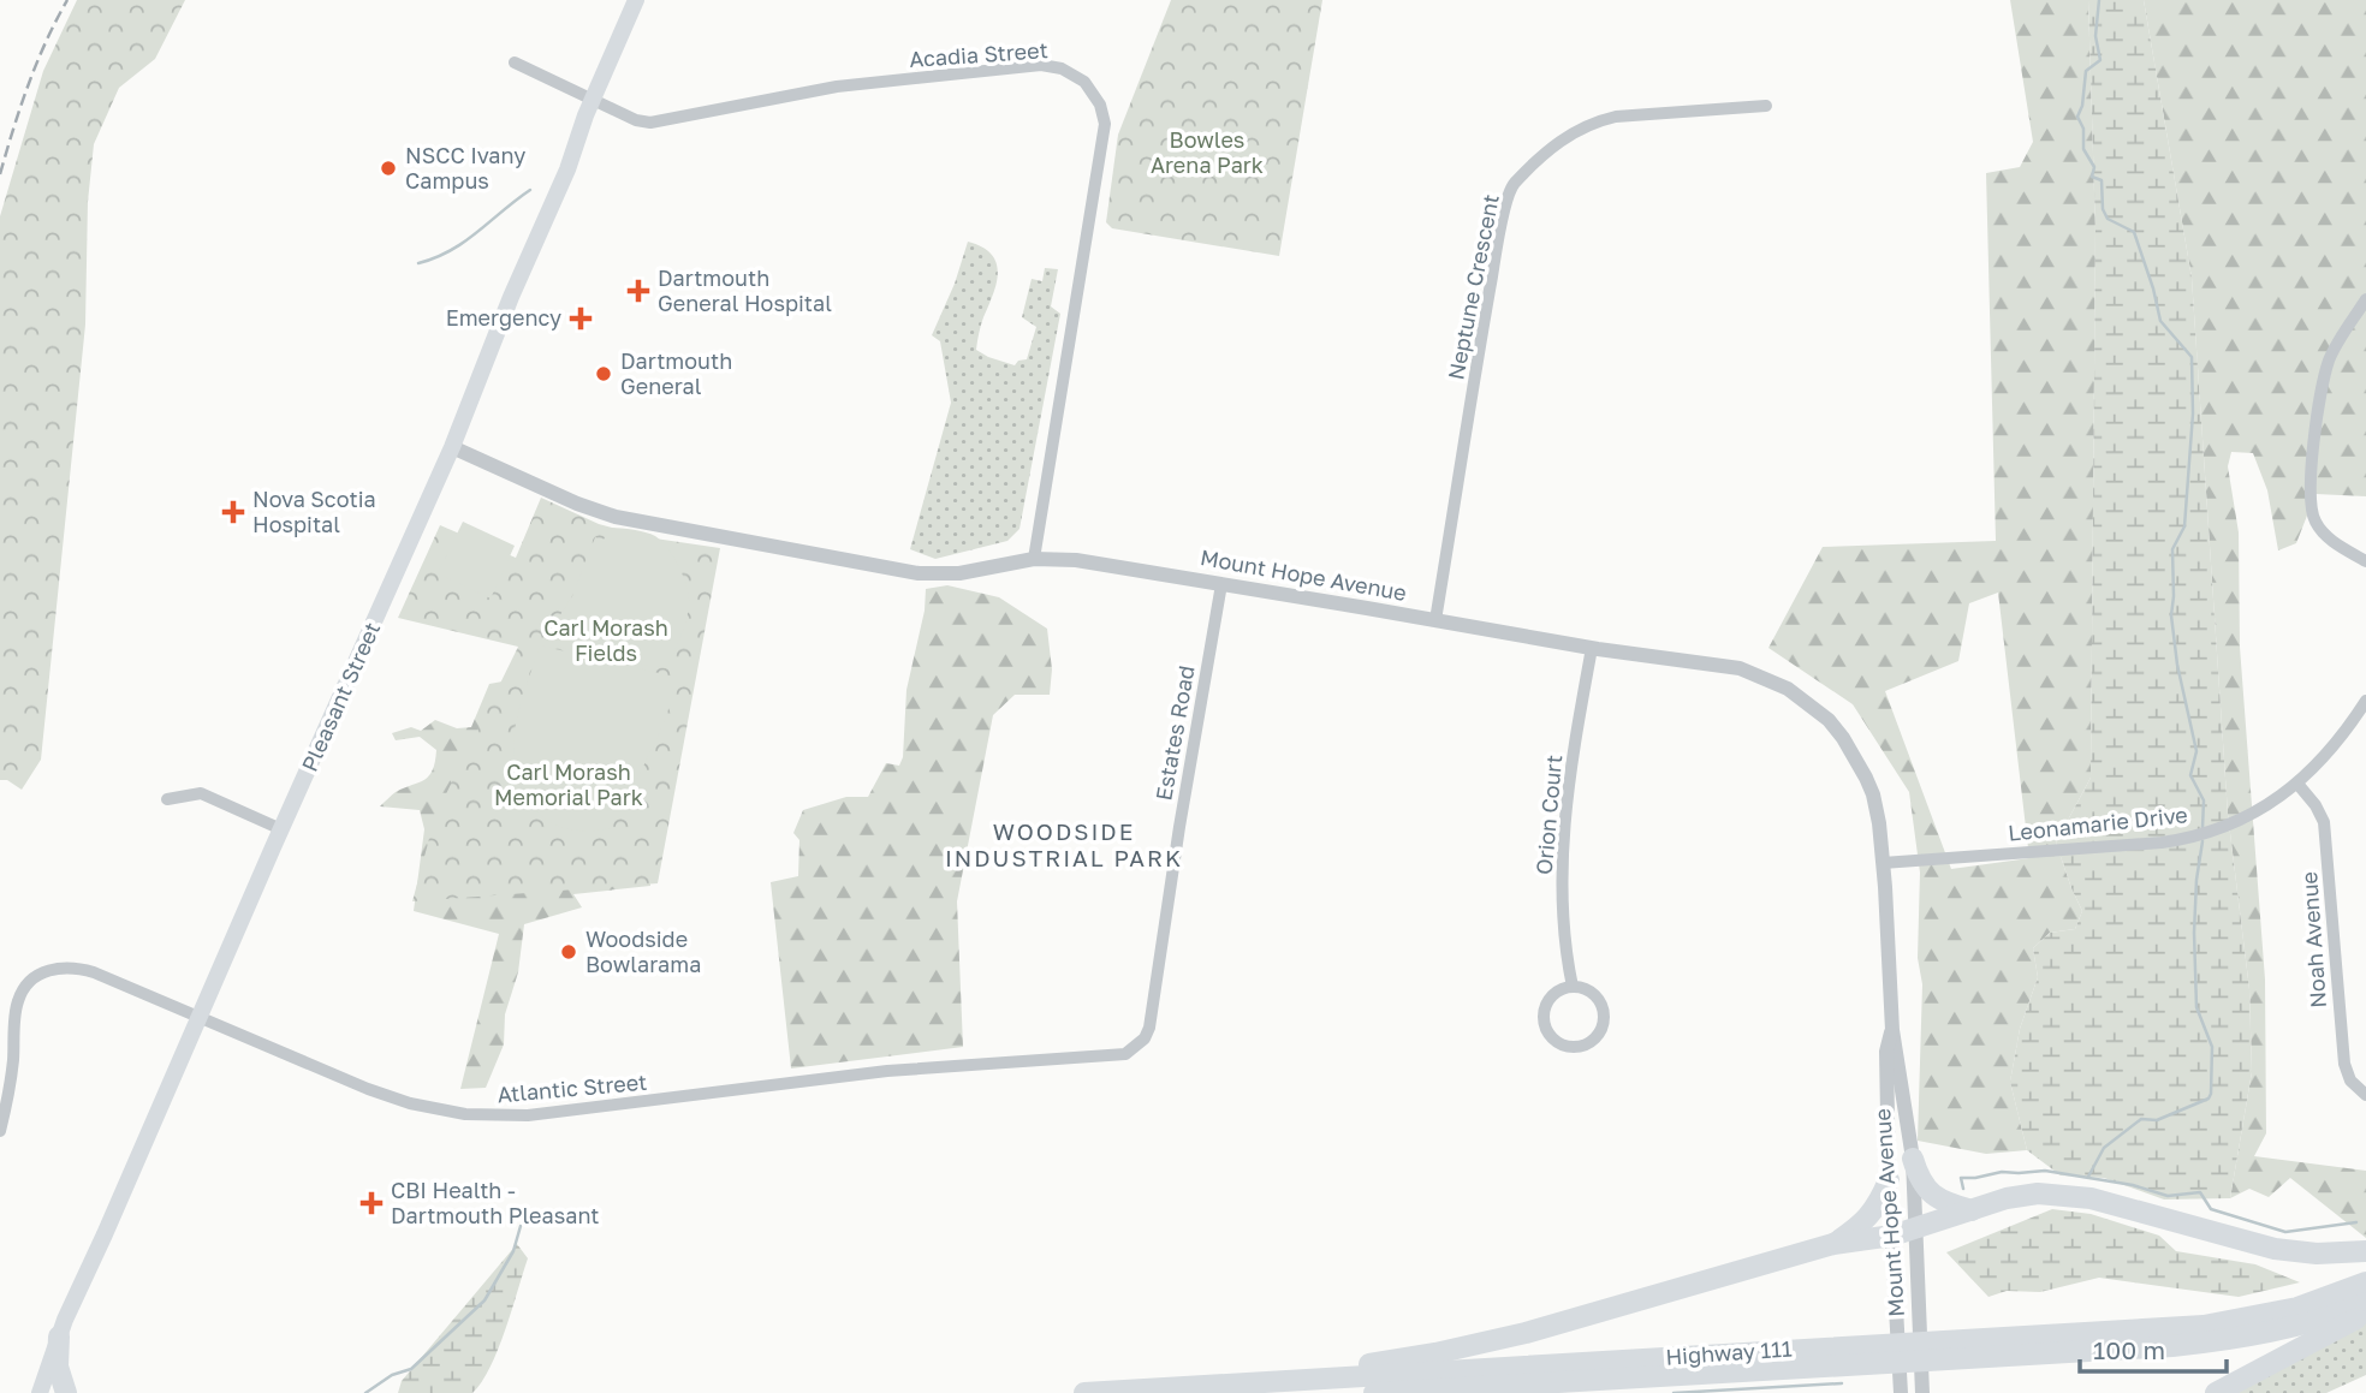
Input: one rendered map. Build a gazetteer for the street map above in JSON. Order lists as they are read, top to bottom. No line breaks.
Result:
{"streets":{"highway":["Highway 111"],"main road":["Pleasant Street"],"street":["Acadia Street","Neptune Crescent","Mount Hope Avenue","Estates Road","Orion Court","Leonamarie Drive","Noah Avenue","Atlantic Street"]},"crossings":[["Acadia Street","Mount Hope Avenue"],["Acadia Street","Pleasant Street"],["Neptune Crescent","Mount Hope Avenue"],["Mount Hope Avenue","Pleasant Street"],["Mount Hope Avenue","Estates Road"],["Mount Hope Avenue","Orion Court"],["Mount Hope Avenue","Leonamarie Drive"],["Pleasant Street","Atlantic Street"],["Estates Road","Atlantic Street"],["Leonamarie Drive","Noah Avenue"]],"districts":["WOODSIDE INDUSTRIAL PARK"],"parks":["Bowles Arena Park","Carl Morash Fields","Carl Morash Memorial Park"],"places":{"other":["NSCC Ivany Campus","Dartmouth General","Woodside Bowlarama"],"health":["Dartmouth General Hospital","Emergency","Nova Scotia Hospital","CBI Health - Dartmouth Pleasant"]},"scale_bar":"100 m"}
